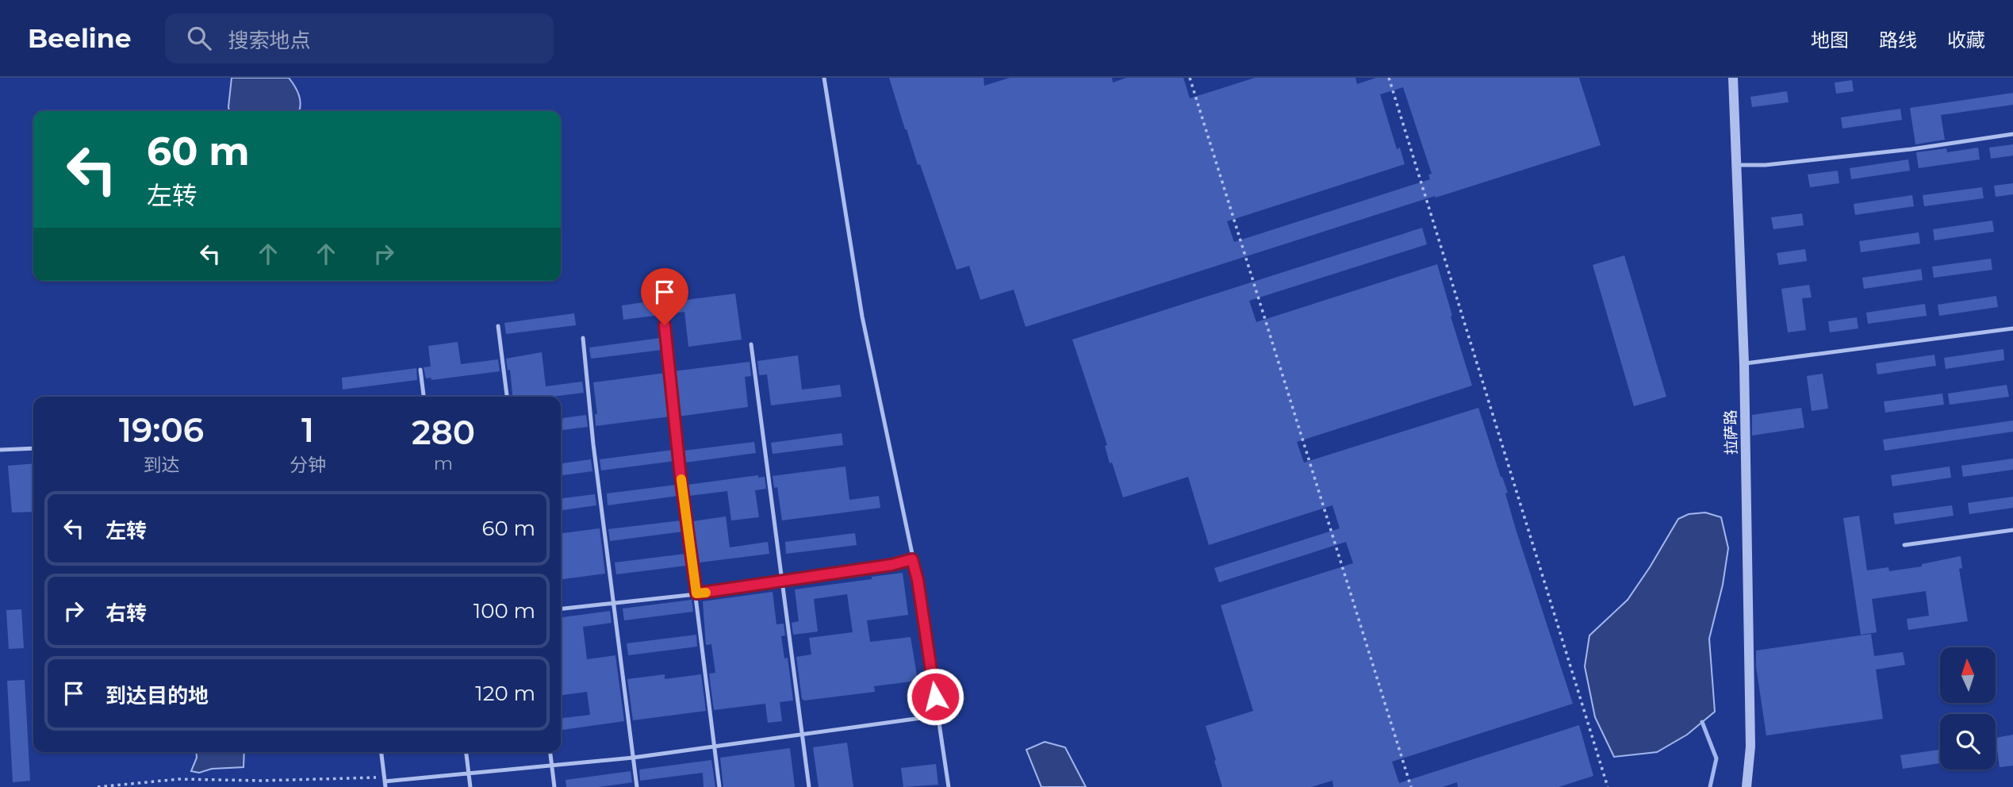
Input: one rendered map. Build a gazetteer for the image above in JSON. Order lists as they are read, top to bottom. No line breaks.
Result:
{"streets":{"street":["拉萨路"]},"north":"top","page":{"header":"Beeline","search":"搜索地点","nav":["地图","路线","收藏"],"turn":["60 m","左转"],"eta":["19:06","到达","1","分钟","280","m"],"list":[{"name":"左转","value":"60 m"},{"name":"右转","value":"100 m"},{"name":"到达目的地","value":"120 m"}]}}
